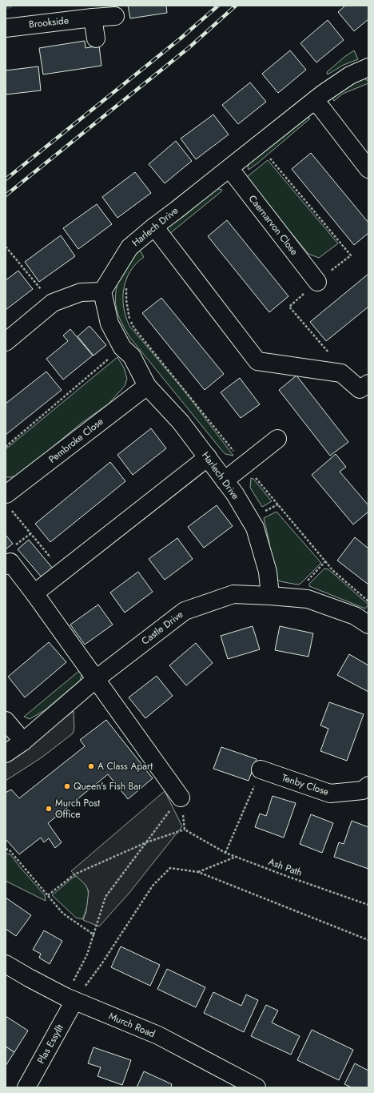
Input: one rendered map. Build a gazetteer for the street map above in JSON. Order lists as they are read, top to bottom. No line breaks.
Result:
{"streets":{"street":["Brookside","Caernarvon Close","Harlech Drive","Pembroke Close","Castle Drive","Tenby Close","Murch Road","Plas Essyllt"],"path":["Ash Path"]},"crossings":[["Caernarvon Close","Harlech Drive"],["Harlech Drive","Pembroke Close"],["Harlech Drive","Castle Drive"],["Murch Road","Plas Essyllt"]],"places":["A Class Apart","Queen's Fish Bar","Murch Post Office"]}
